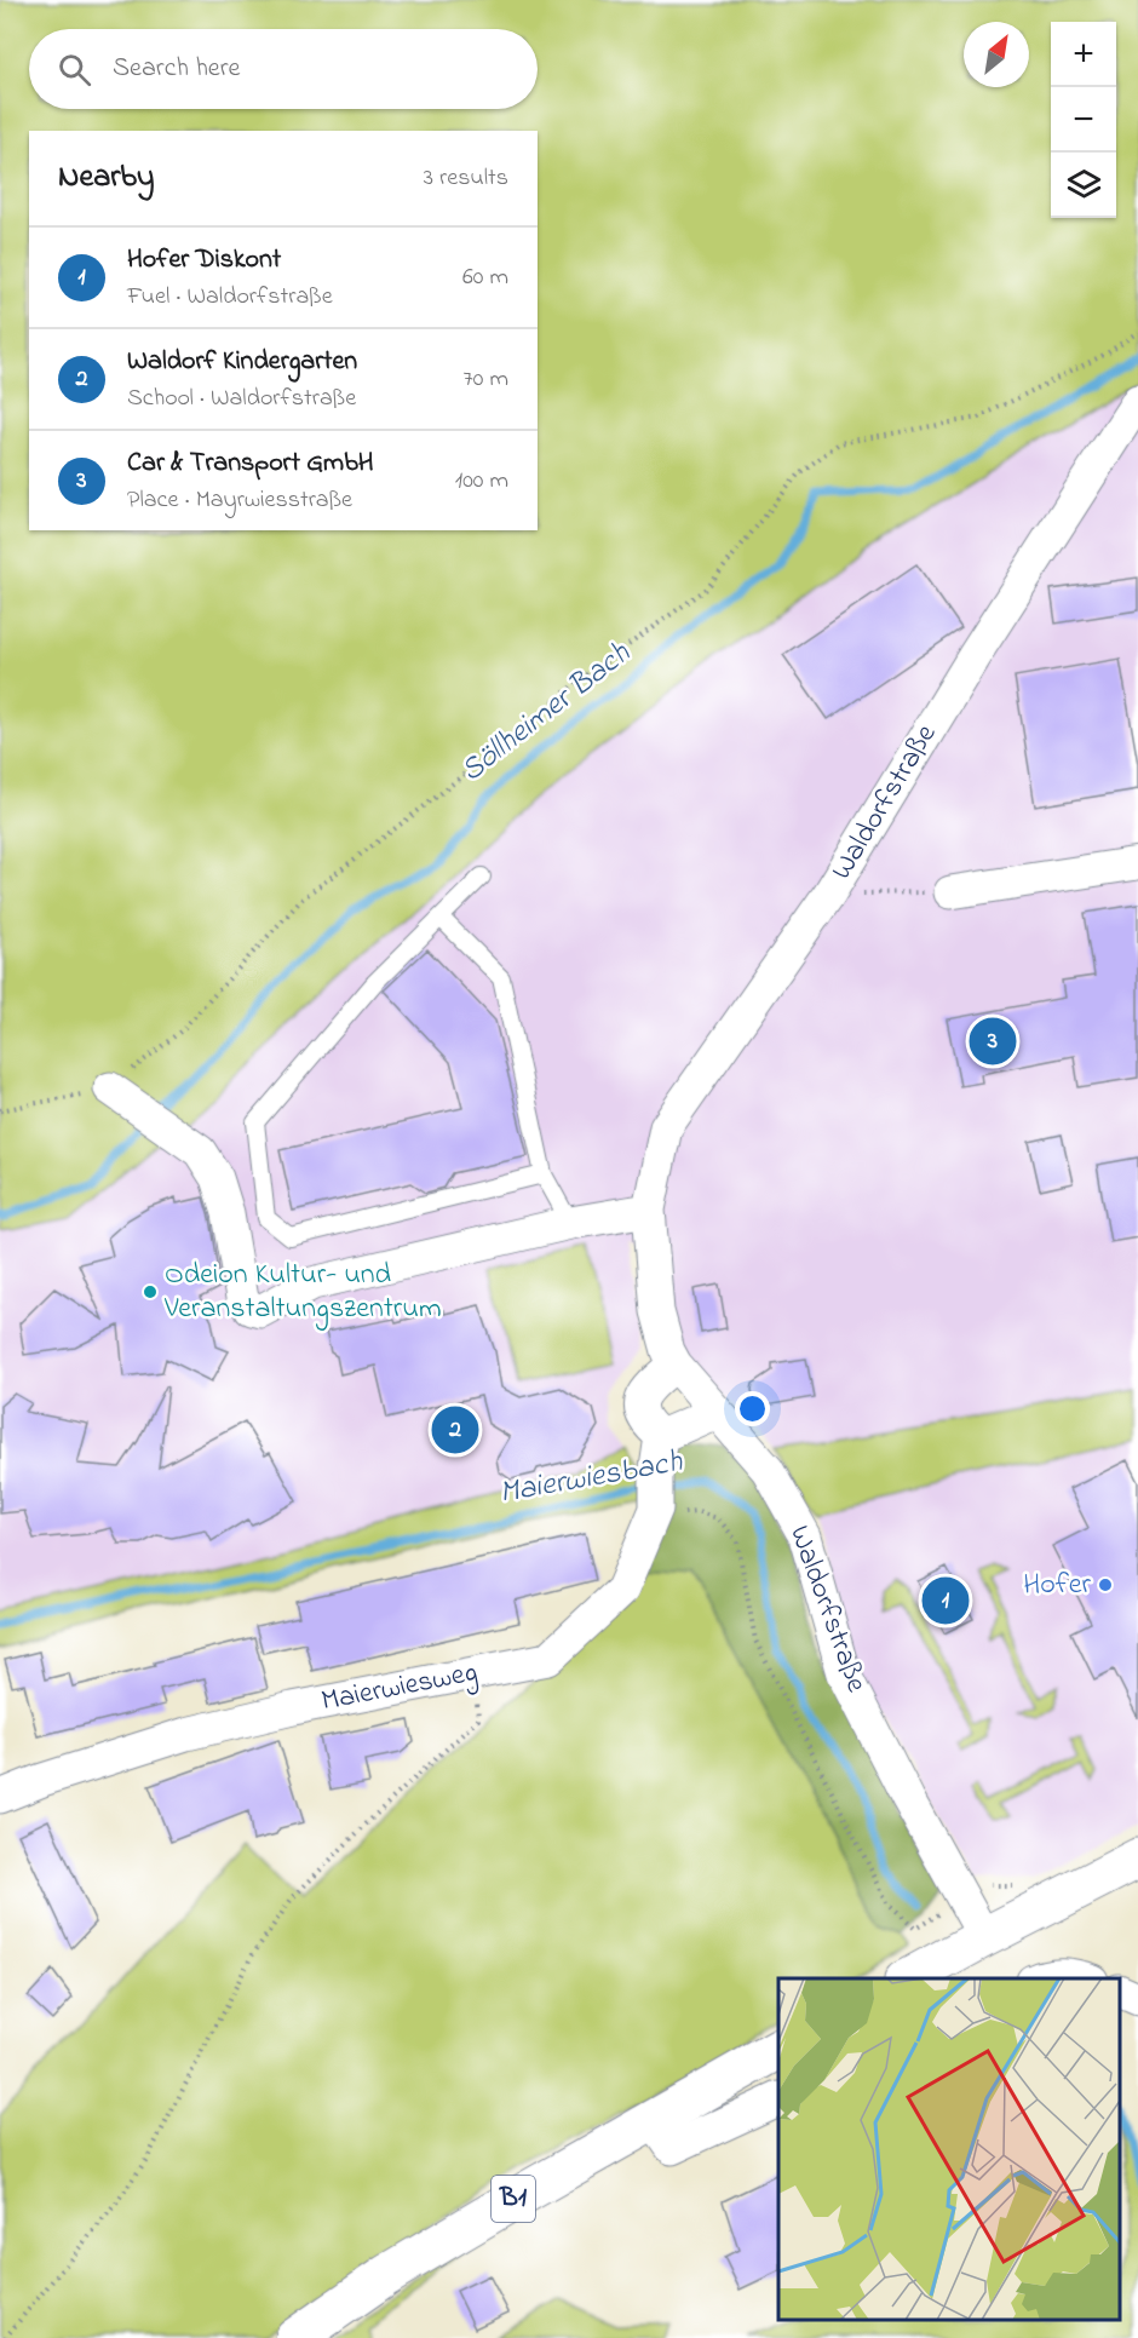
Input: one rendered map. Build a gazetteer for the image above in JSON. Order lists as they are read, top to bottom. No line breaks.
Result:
{"streets":{"main road":["B1"],"street":["Waldorfstraße","Maierwiesweg"]},"water":["Söllheimer Bach","Maierwiesbach"],"places":["Odeion Kultur- und Veranstaltungszentrum","Hofer"],"north":"top right","page":{"map_buttons":["+","−"],"search":"Search here","heading":["Nearby","3 results"],"list":[{"mark":"1","name":"Hofer Diskont","note":"Fuel · Waldorfstraße","value":"60 m"},{"mark":"2","name":"Waldorf Kindergarten","note":"School · Waldorfstraße","value":"70 m"},{"mark":"3","name":"Car & Transport GmbH","note":"Place · Mayrwiesstraße","value":"100 m"}],"pins":["3","2","1"]}}
